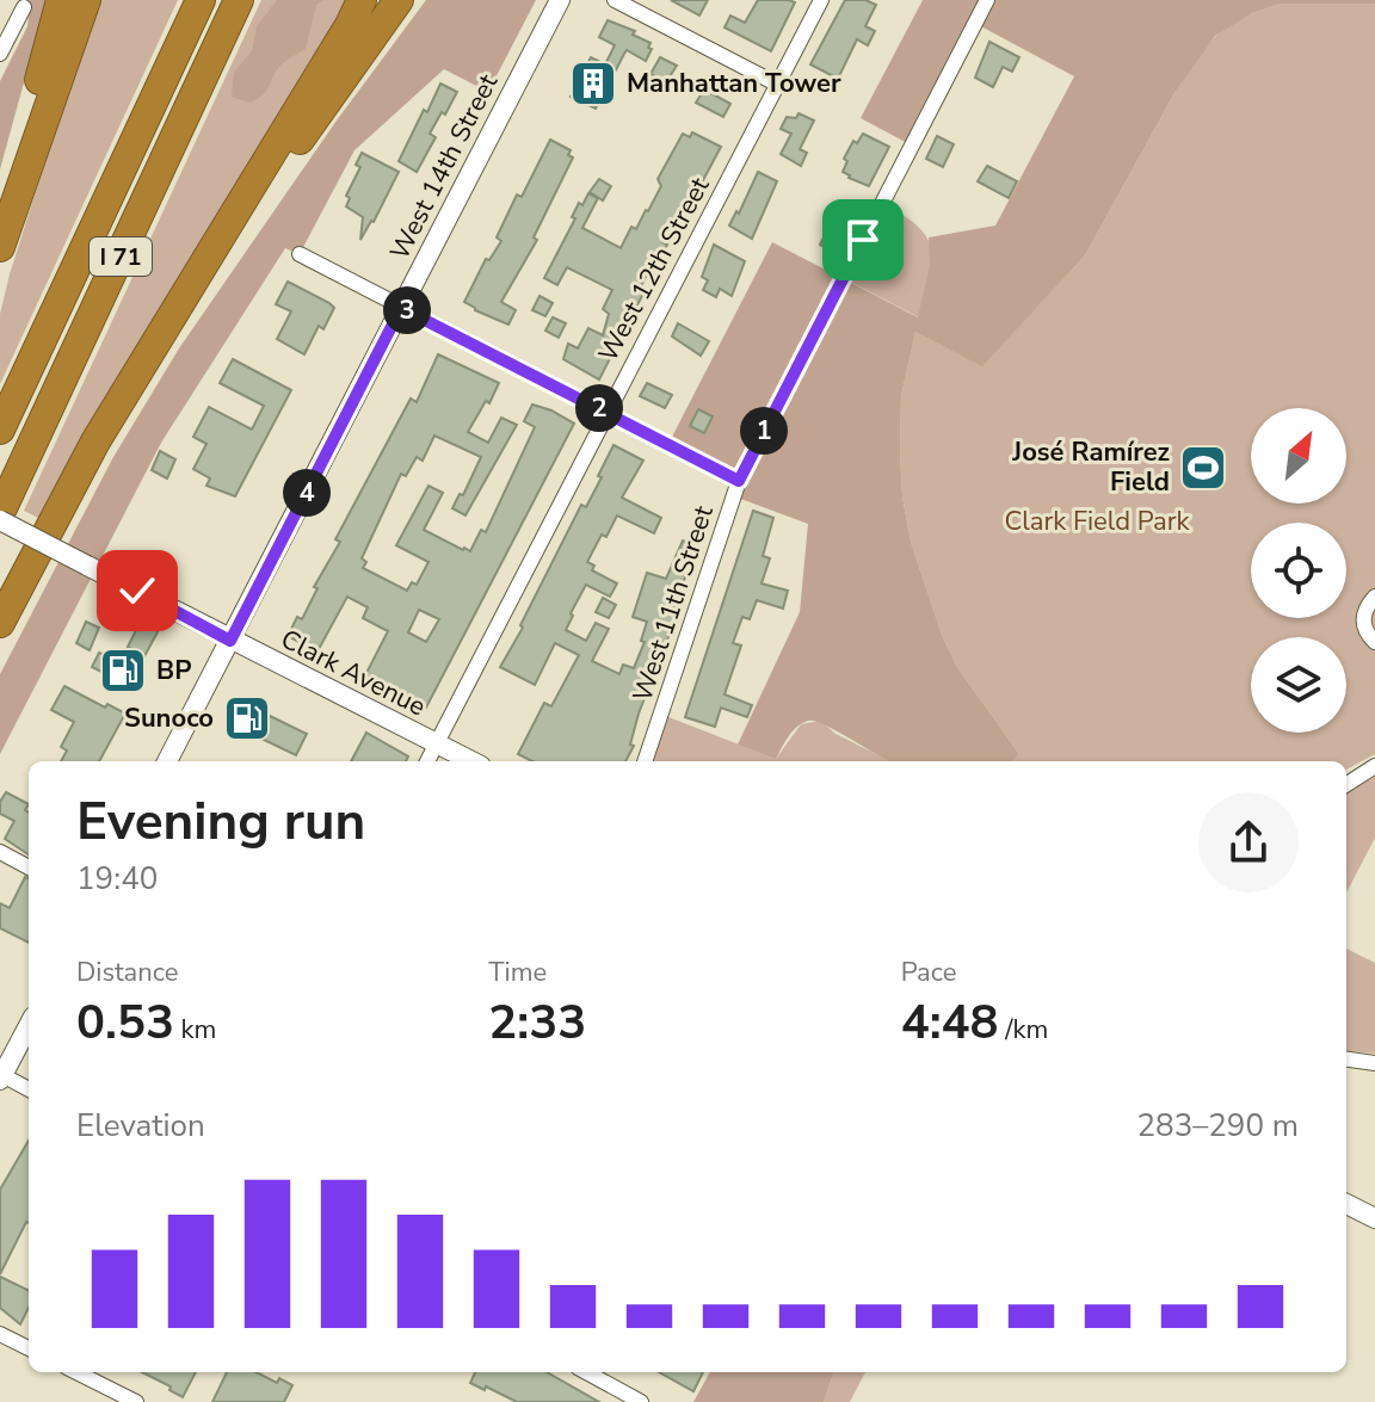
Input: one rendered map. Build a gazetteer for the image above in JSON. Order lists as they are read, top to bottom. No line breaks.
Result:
{"streets":{"highway":["I 71"],"street":["West 14th Street","West 12th Street","West 11th Street","Clark Avenue"]},"crossings":[["West 14th Street","Clark Avenue"],["West 12th Street","Clark Avenue"]],"parks":["Clark Field Park"],"places":{"building":["Manhattan Tower"],"sports":["José Ramírez Field"],"fuel station":["BP","Sunoco"]},"north":"top right","page":{"pins":["3","2","1","4"],"heading":["Evening run","19:40"],"stats":[["Distance","0.53 km"],["Time","2:33"],["Pace","4:48 /km"]],"chart":["Elevation","283–290 m"]}}
